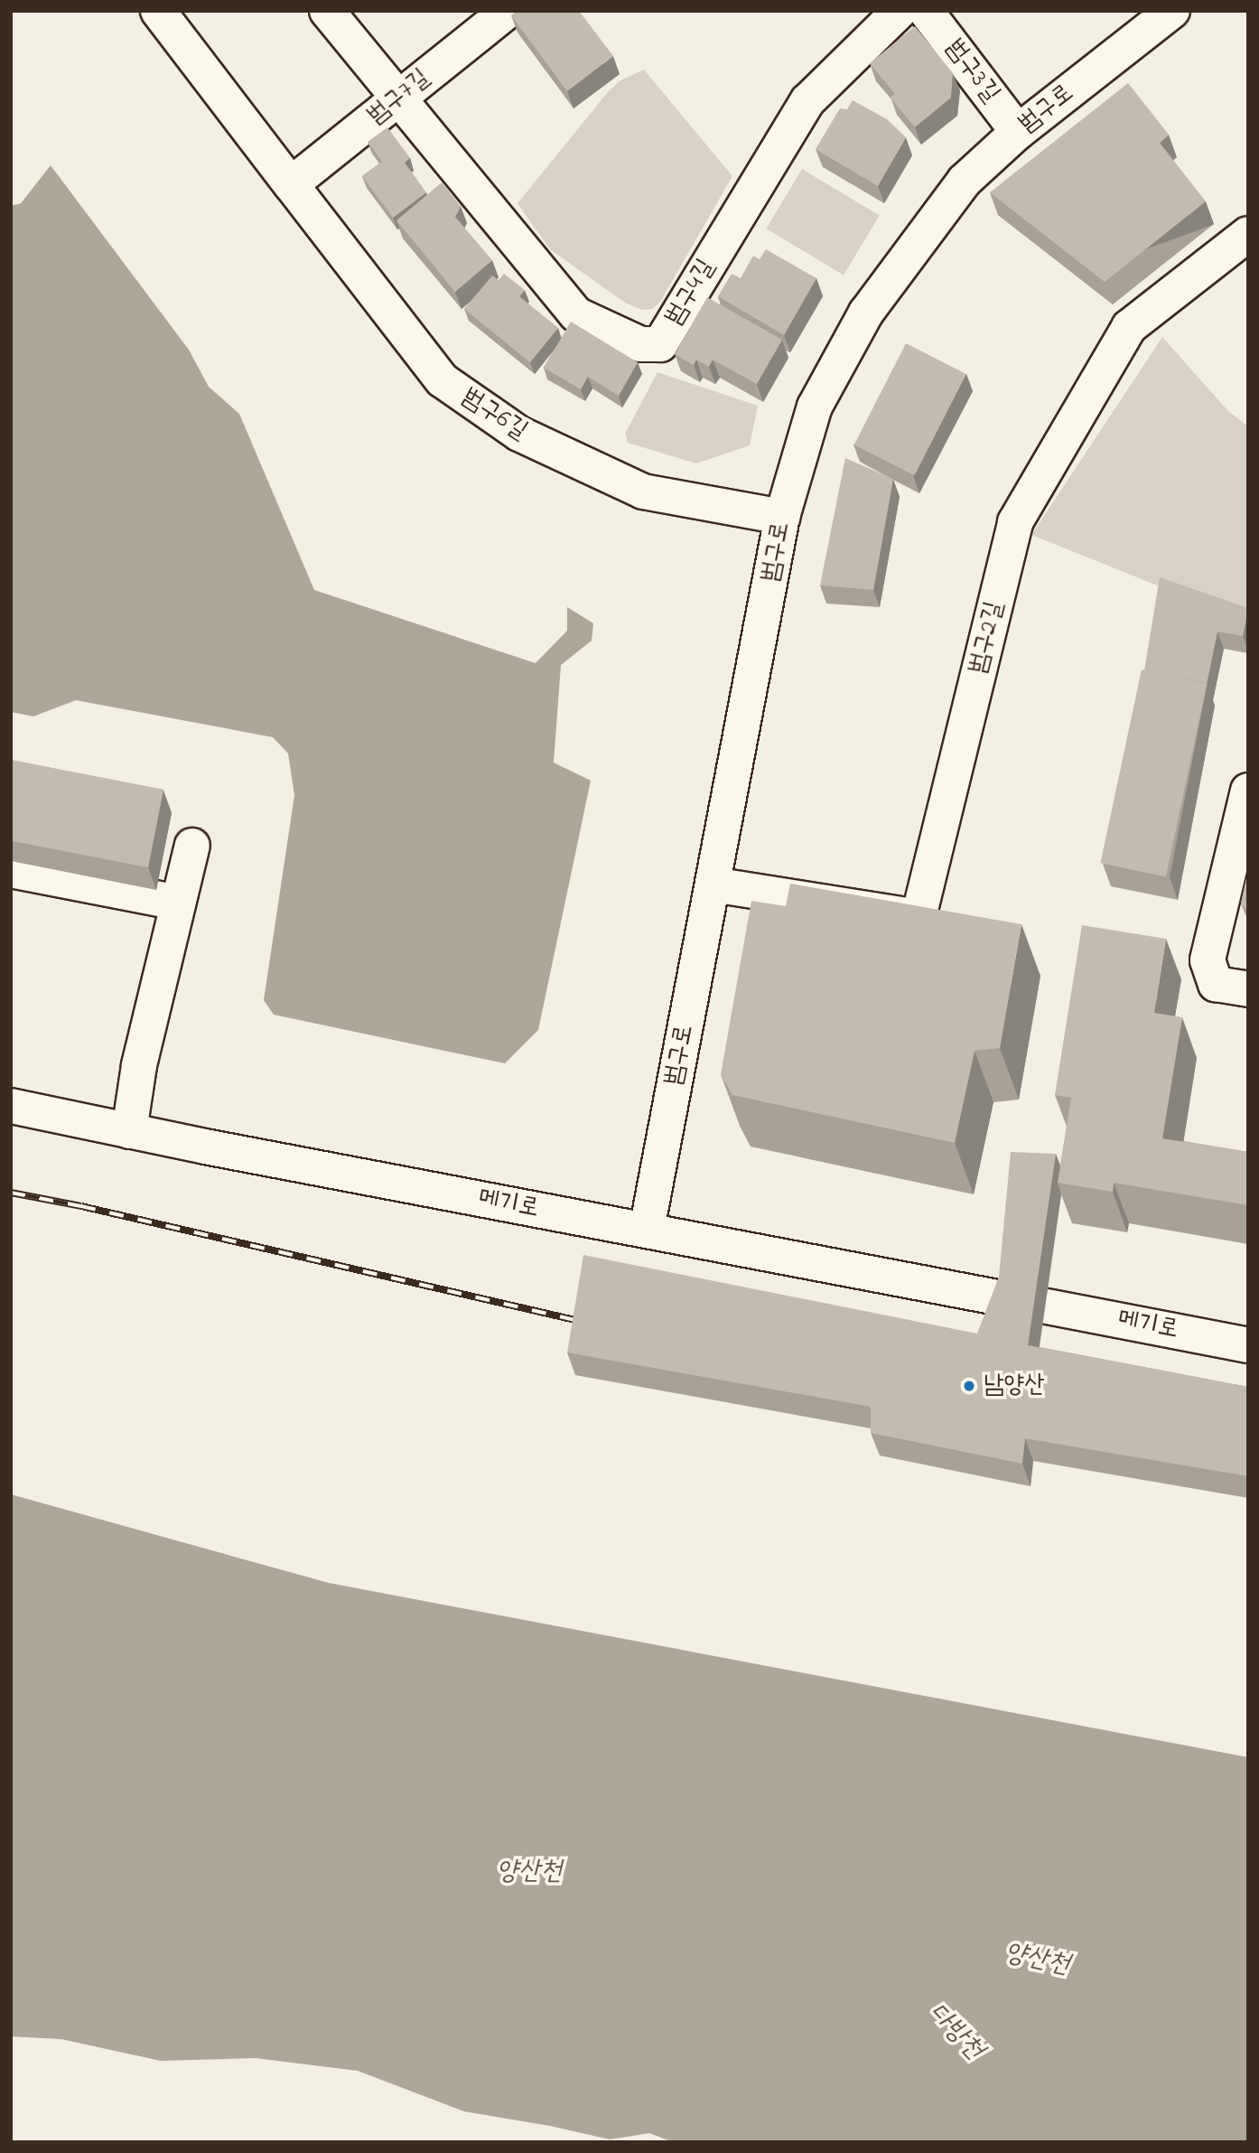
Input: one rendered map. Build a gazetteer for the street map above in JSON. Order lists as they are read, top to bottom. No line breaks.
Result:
{"streets":{"street":["범구3길","범구7길","범구로","범구4길","범구6길","범구2길","메기로"]},"crossings":[["범구3길","범구로"],["범구7길","범구4길"],["범구7길","범구6길"],["범구로","범구6길"],["범구로","범구2길"],["범구로","메기로"]],"water":["양산천","다방천"],"places":["남양산"]}
